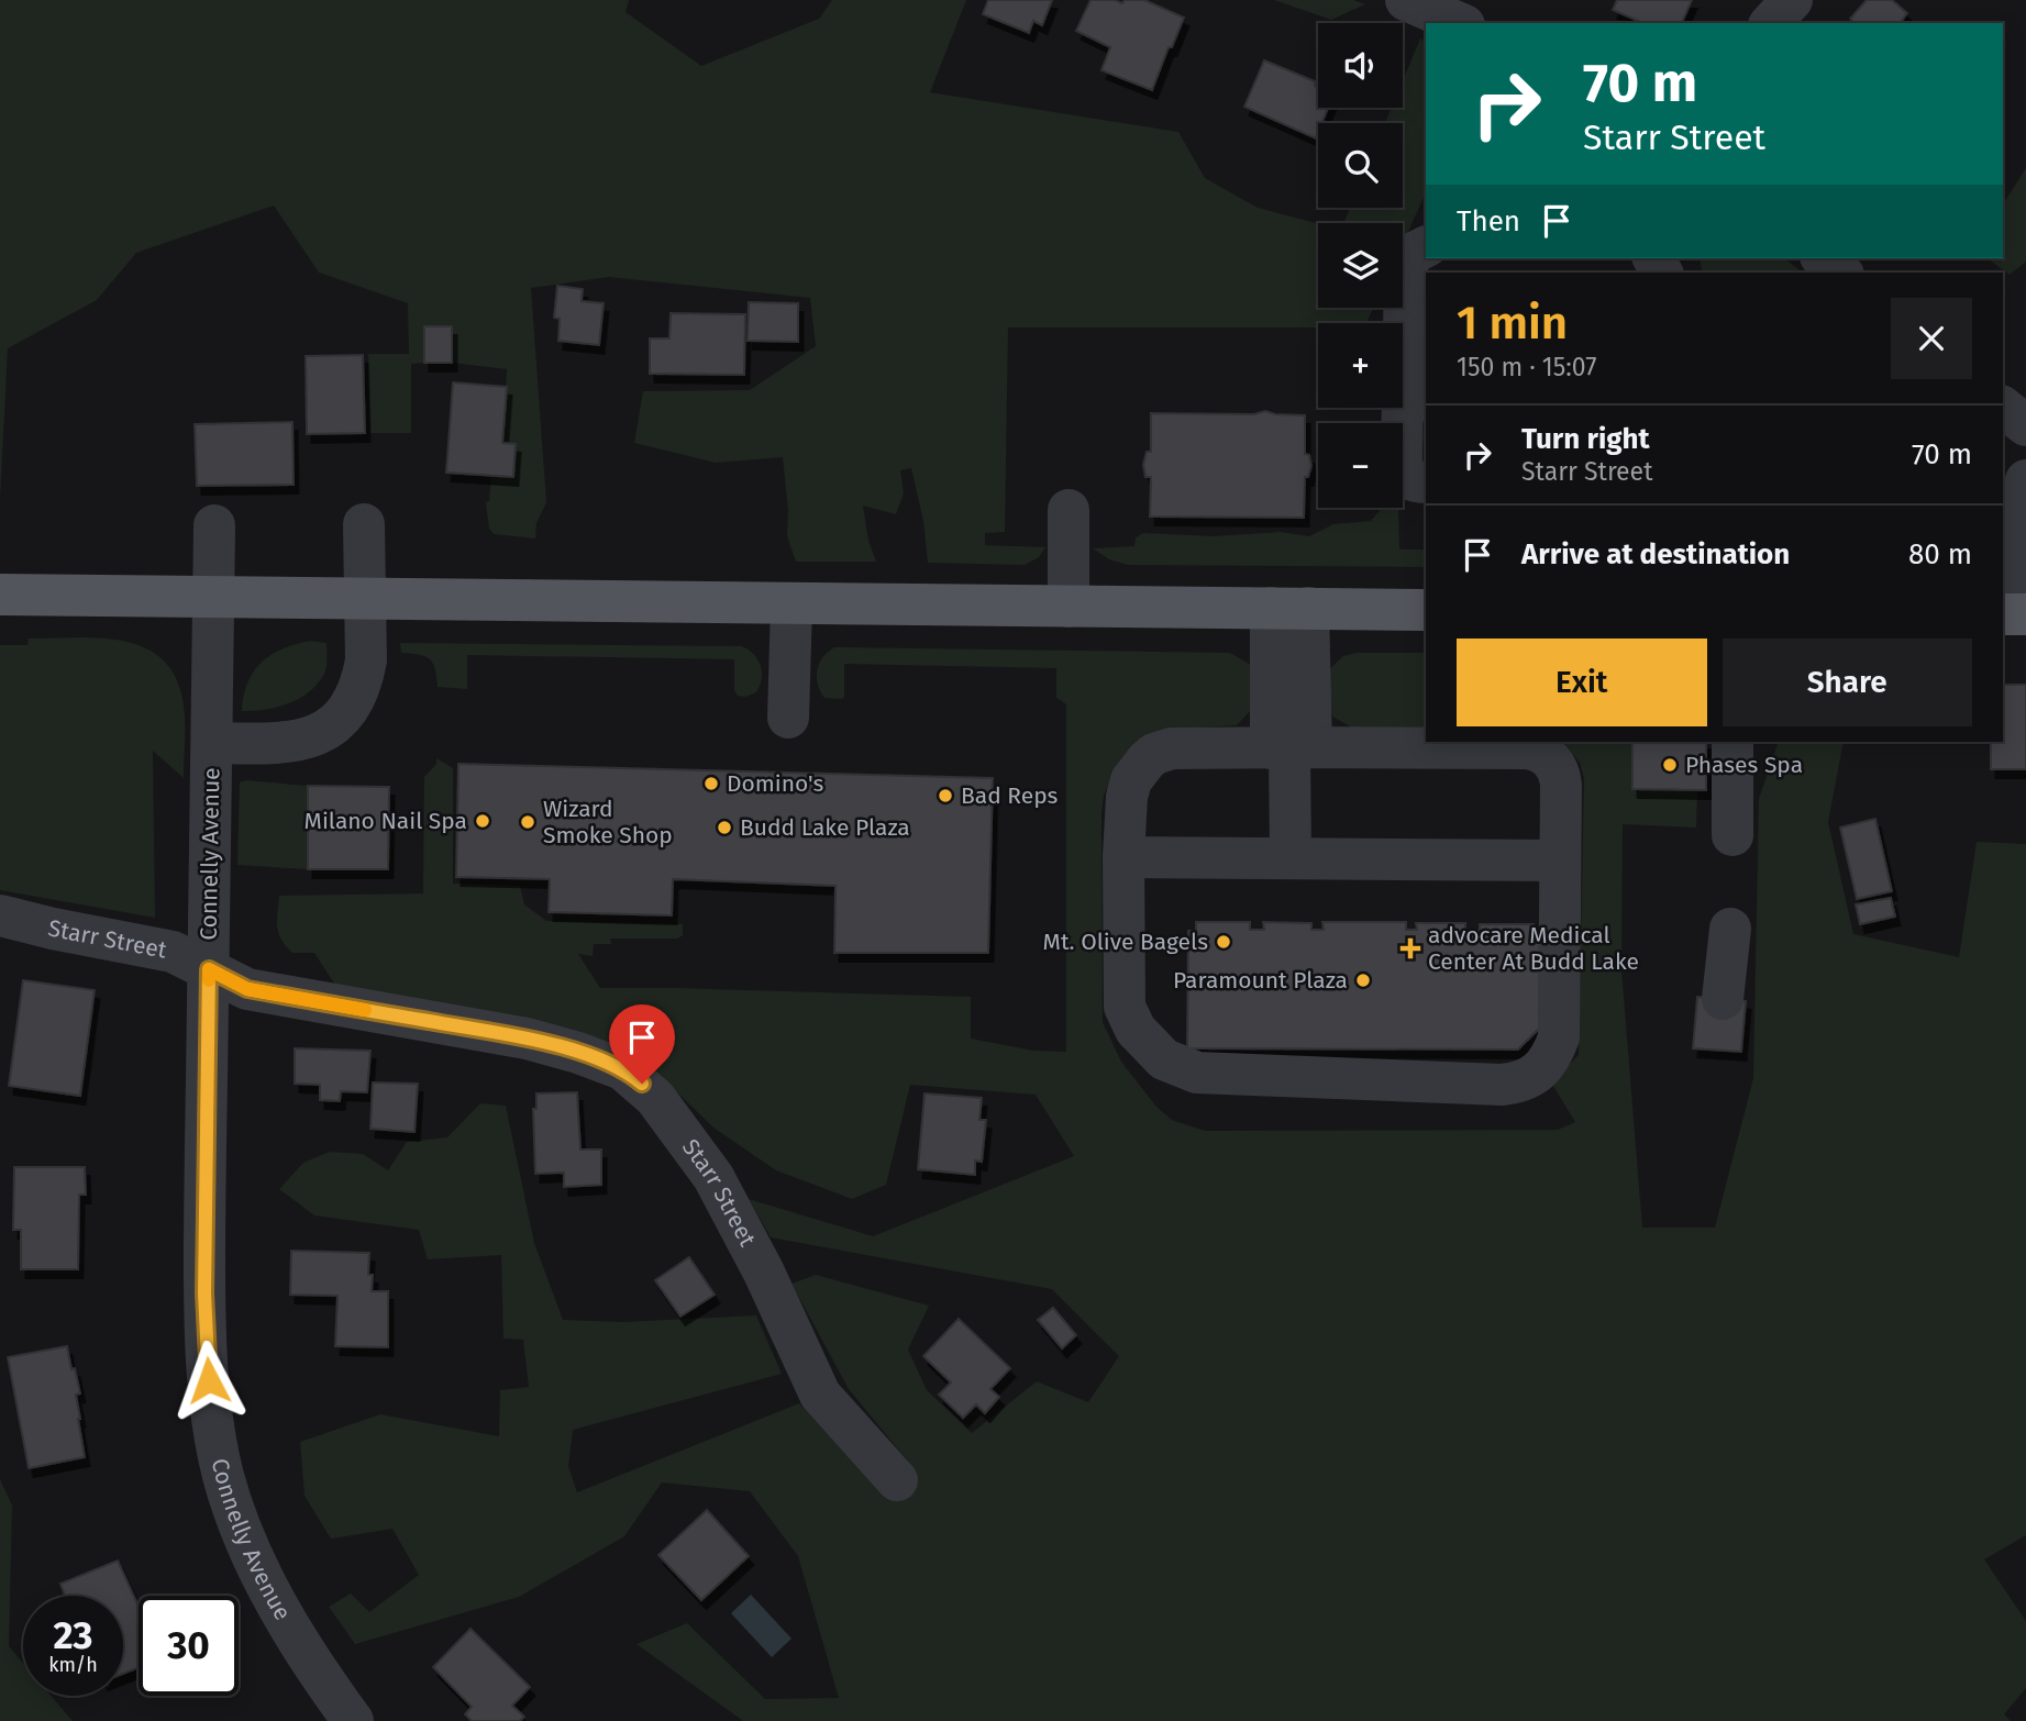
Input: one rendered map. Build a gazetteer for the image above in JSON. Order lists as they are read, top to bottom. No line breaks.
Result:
{"streets":{"street":["Connelly Avenue","Starr Street"]},"crossings":[["Connelly Avenue","Starr Street"]],"places":{"other":["Phases Spa","Domino's","Bad Reps","Milano Nail Spa","Wizard Smoke Shop","Budd Lake Plaza","Mt. Olive Bagels","Paramount Plaza"],"health":["advocare Medical Center At Budd Lake"]},"page":{"map_buttons":["+","−"],"turn":["70 m","Starr Street"],"then":"Then","heading":["1 min","150 m · 15:07"],"list":[{"name":"Turn right","note":"Starr Street","value":"70 m"},{"name":"Arrive at destination","value":"80 m"}],"buttons":["Exit","Share"],"speed":"23 km/h","limit":"30"}}
